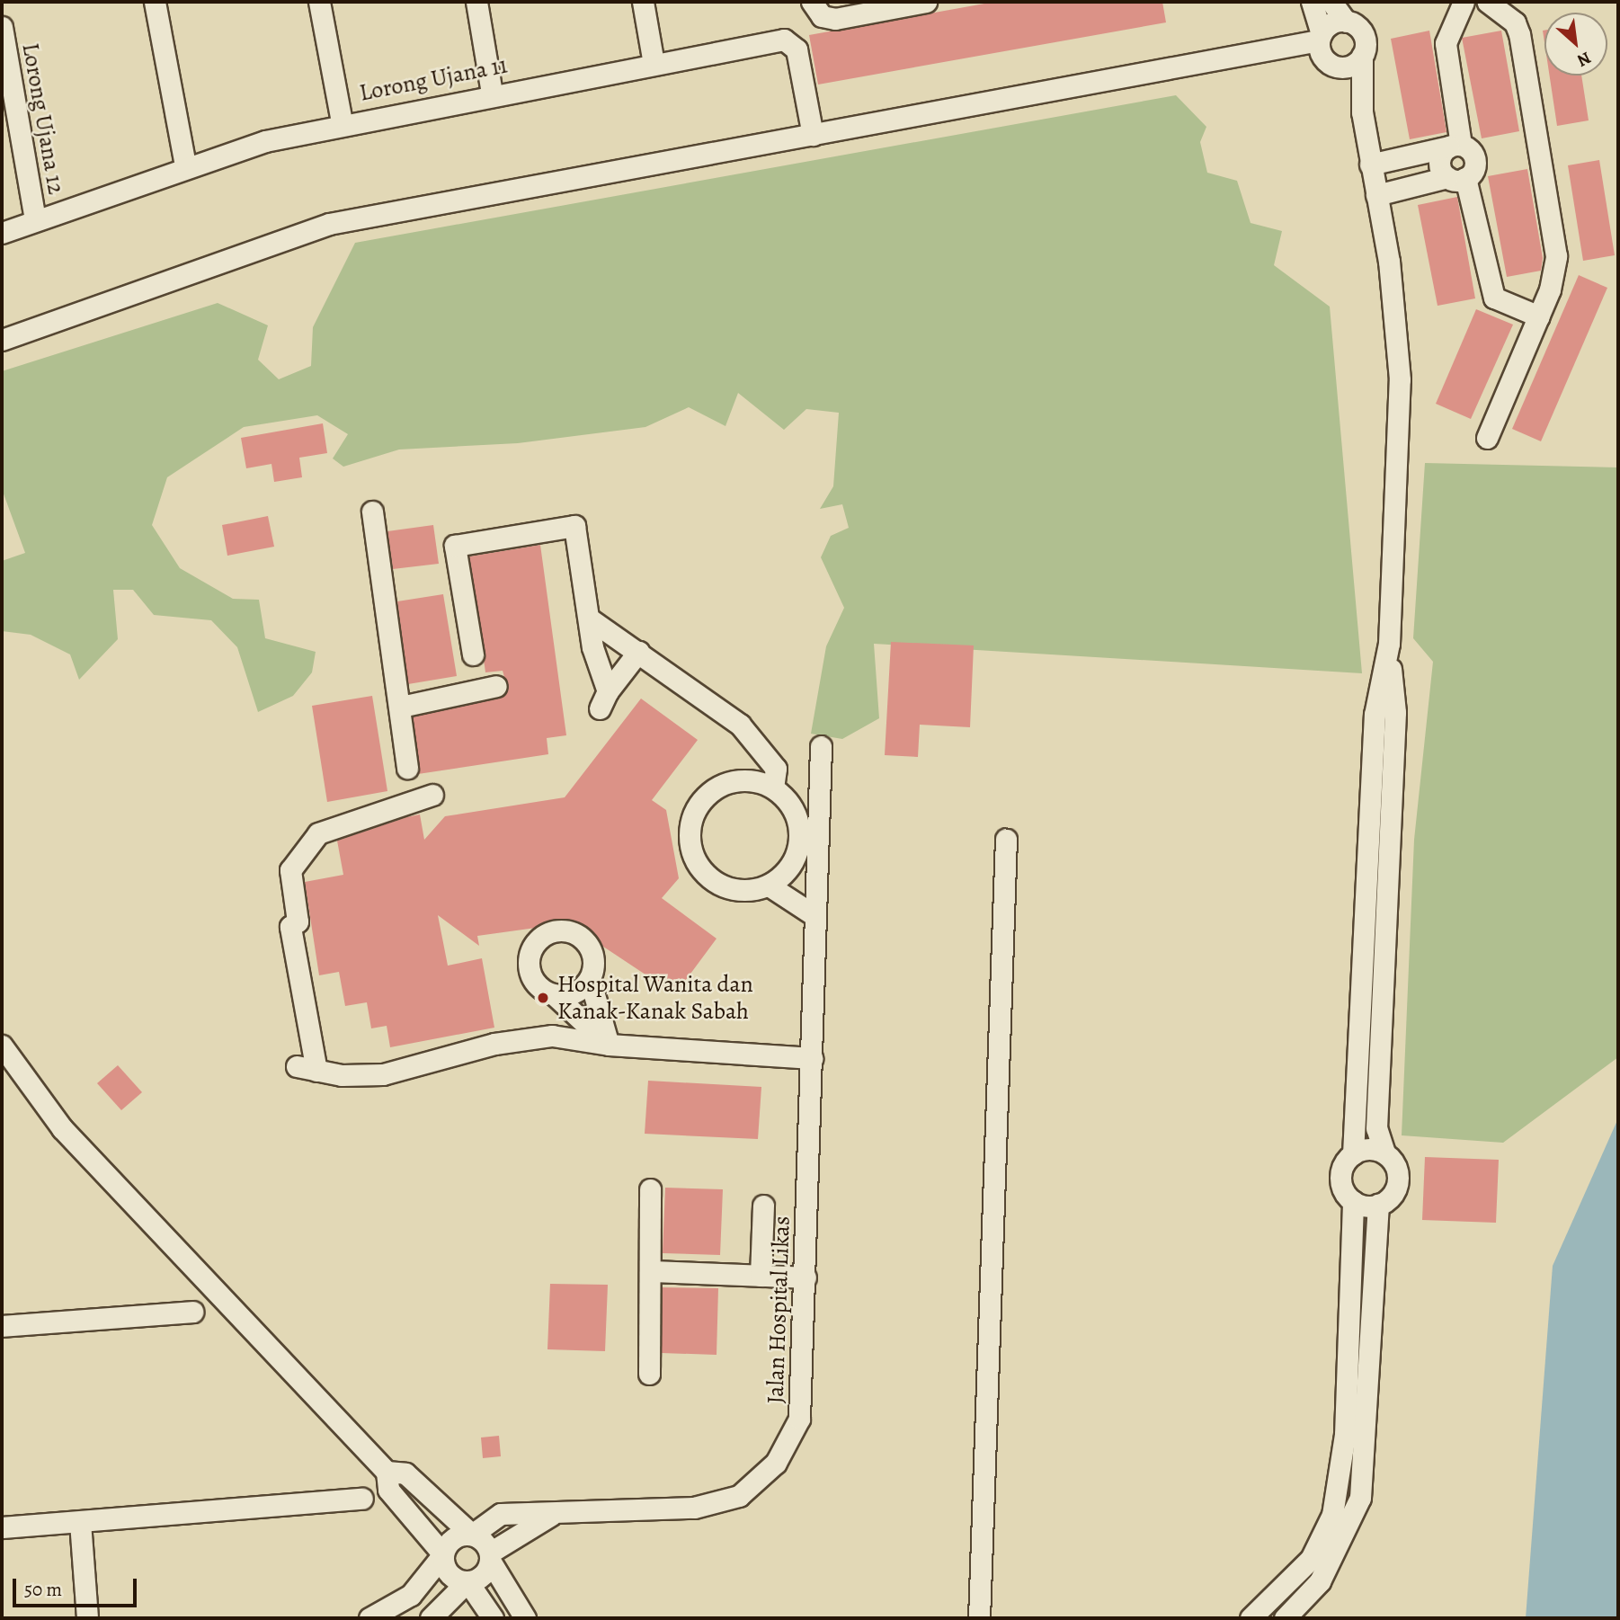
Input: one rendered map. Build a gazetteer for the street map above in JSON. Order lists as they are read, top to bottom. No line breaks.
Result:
{"streets":{"street":["Lorong Ujana 11","Lorong Ujana 12","Jalan Hospital Likas"]},"crossings":[["Lorong Ujana 11","Lorong Ujana 12"]],"places":["Hospital Wanita dan Kanak-Kanak Sabah"],"scale_bar":"50 m","north":"bottom right"}
